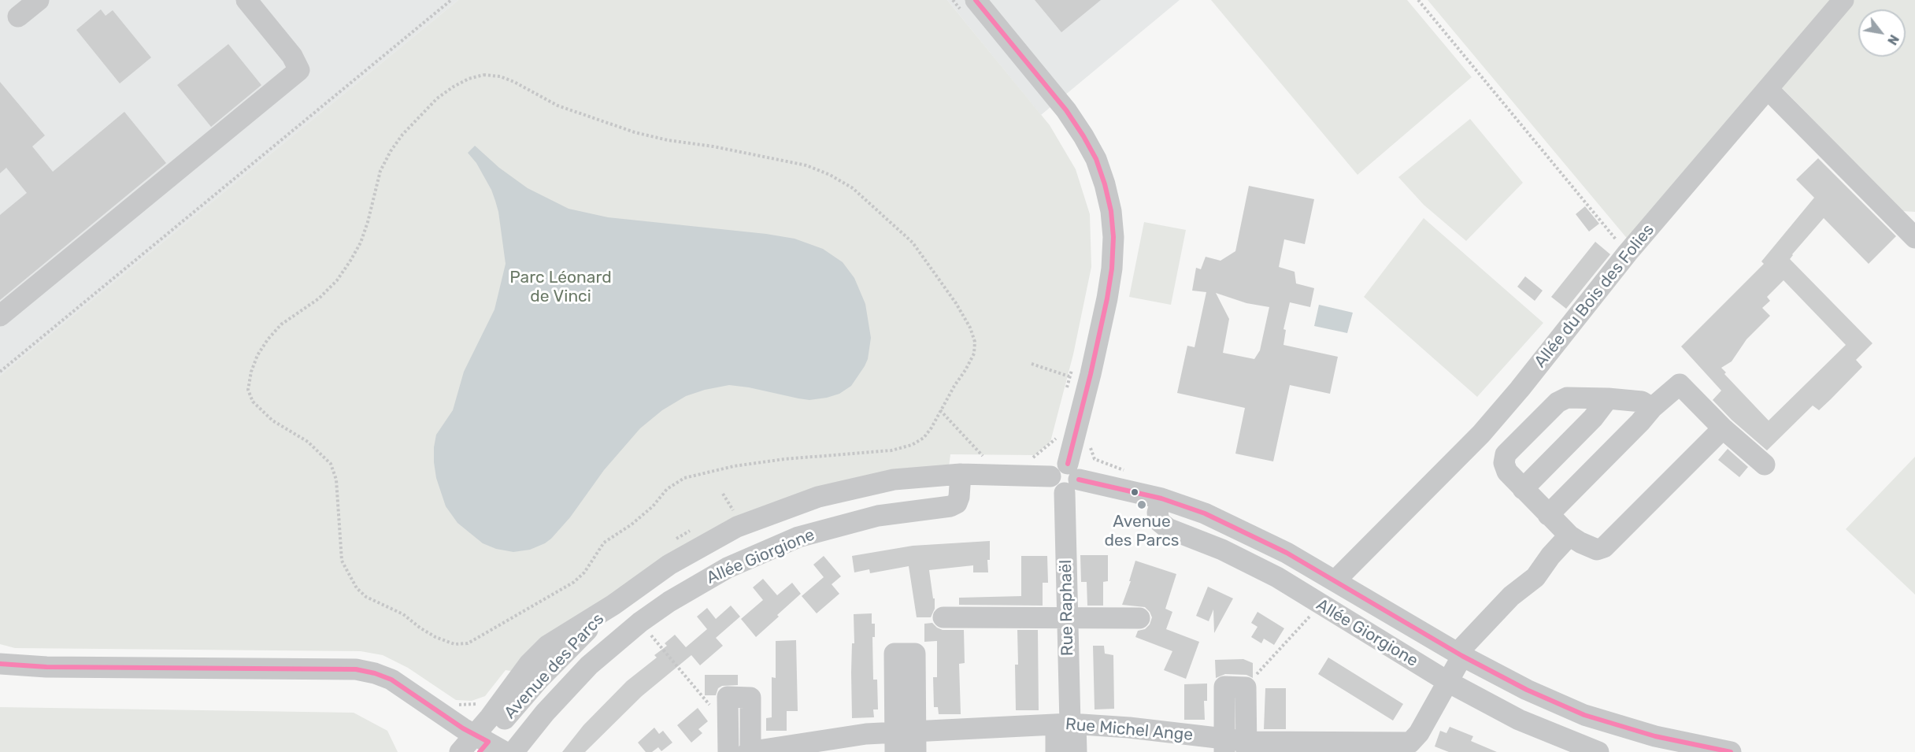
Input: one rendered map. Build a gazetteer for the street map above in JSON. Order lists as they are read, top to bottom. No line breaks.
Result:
{"streets":{"street":["Allée du Bois des Folies","Allée Giorgione","Rue Raphaël","Avenue des Parcs","Rue Michel Ange"]},"crossings":[["Allée Giorgione","Avenue des Parcs"],["Allée Giorgione","Rue Michel Ange"],["Rue Raphaël","Avenue des Parcs"],["Rue Raphaël","Rue Michel Ange"]],"parks":["Parc Léonard de Vinci"],"places":["Avenue des Parcs"],"north":"bottom right"}
